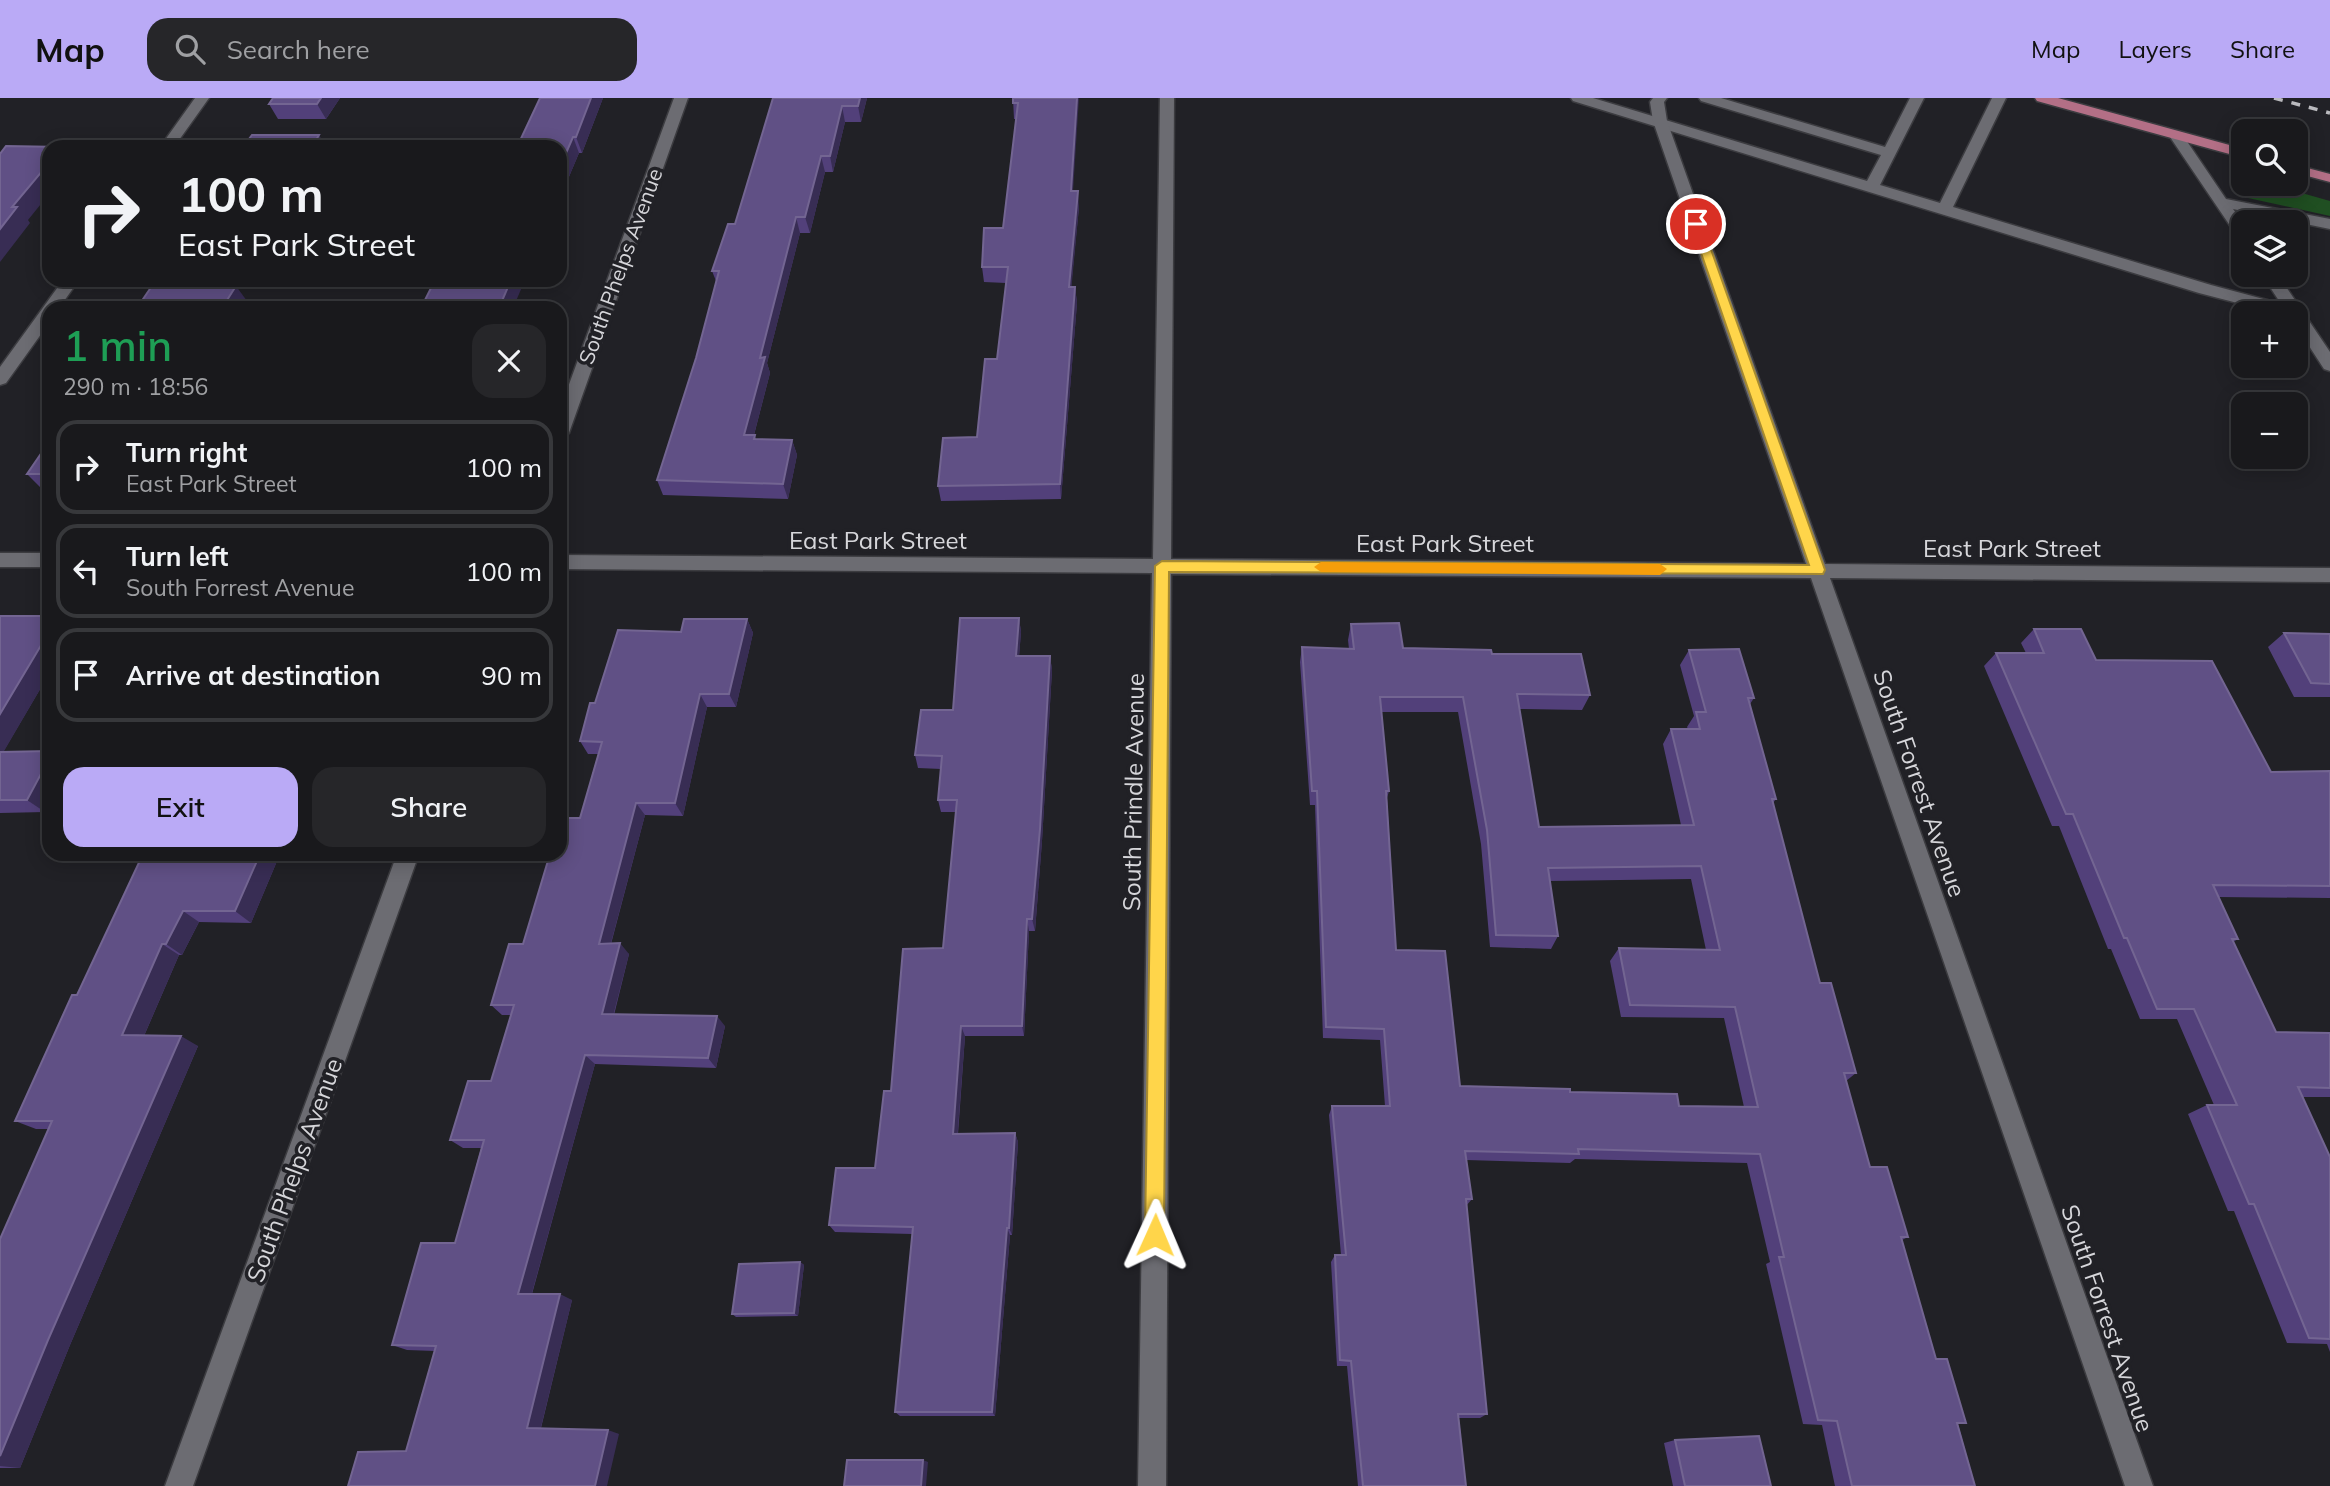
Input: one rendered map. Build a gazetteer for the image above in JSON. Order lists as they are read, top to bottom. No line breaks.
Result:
{"streets":{"street":["South Phelps Avenue","East Park Street","South Forrest Avenue","South Prindle Avenue"]},"crossings":[["East Park Street","South Forrest Avenue"],["East Park Street","South Prindle Avenue"]],"page":{"header":"Map","search":"Search here","nav":["Map","Layers","Share"],"map_buttons":["+","−"],"turn":["100 m","East Park Street"],"heading":["1 min","290 m · 18:56"],"list":[{"name":"Turn right","note":"East Park Street","value":"100 m"},{"name":"Turn left","note":"South Forrest Avenue","value":"100 m"},{"name":"Arrive at destination","value":"90 m"}],"buttons":["Exit","Share"]}}
